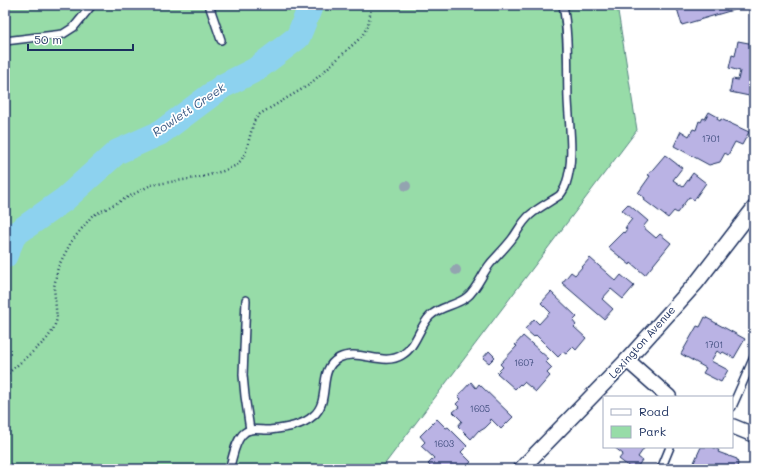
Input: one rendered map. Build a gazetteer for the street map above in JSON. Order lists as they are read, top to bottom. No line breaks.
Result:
{"streets":{"street":["Lexington Avenue"]},"water":["Rowlett Creek"],"house_numbers":["1701","1701","1607","1605","1603"],"legend":["Road","Park"],"scale_bar":"50 m"}
